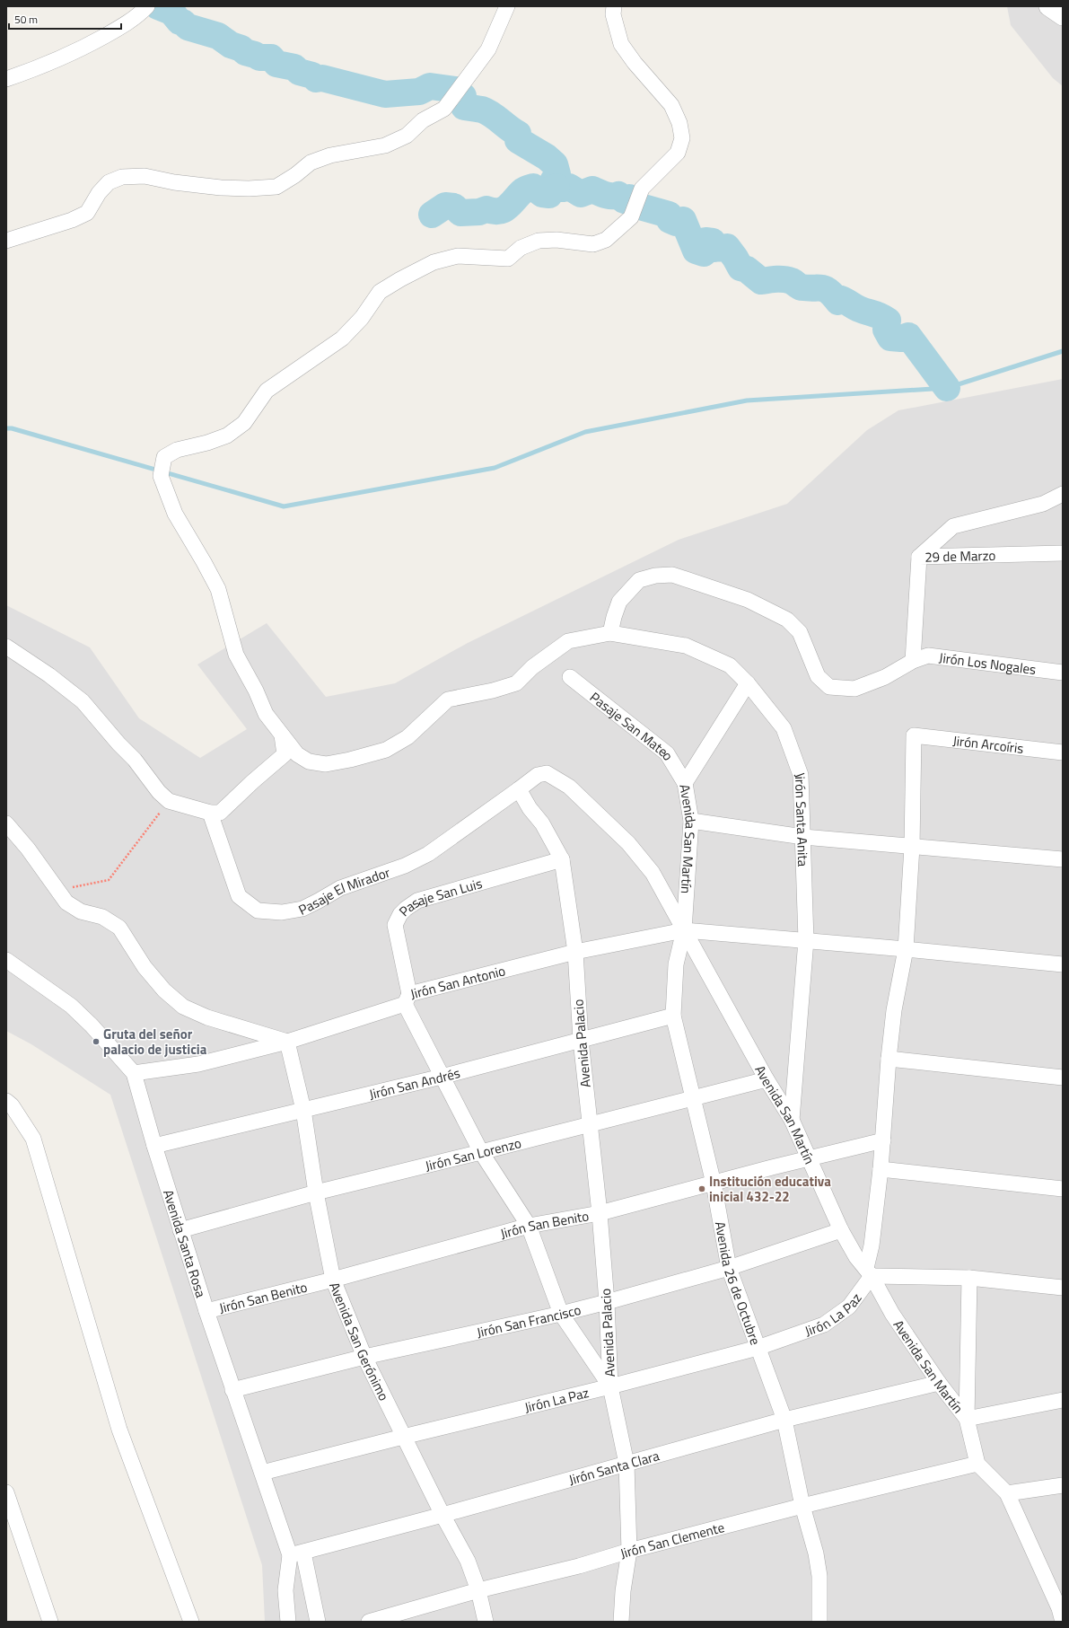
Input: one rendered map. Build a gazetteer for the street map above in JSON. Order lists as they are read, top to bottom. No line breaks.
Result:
{"streets":{"street":["29 de Marzo","Jirón Los Nogales","Pasaje San Mateo","Jirón Arcoíris","Jirón Santa Anita","Avenida San Martín","Pasaje El Mirador","Pasaje San Luis","Jirón San Antonio","Avenida Palacio","Jirón San Andrés","Jirón San Lorenzo","Jirón San Benito","Avenida Santa Rosa","Avenida 26 de Octubre","Jirón La Paz","Jirón San Francisco","Avenida San Gerónimo","Jirón Santa Clara","Jirón San Clemente"]},"crossings":[["29 de Marzo","Jirón Los Nogales"],["Jirón Los Nogales","Jirón Santa Anita"],["Pasaje San Mateo","Avenida San Martín"],["Jirón Santa Anita","Avenida San Martín"],["Jirón Santa Anita","Jirón San Antonio"],["Avenida San Martín","Jirón San Antonio"],["Avenida San Martín","Jirón San Lorenzo"],["Avenida San Martín","Jirón San Benito"],["Avenida San Martín","Avenida 26 de Octubre"],["Avenida San Martín","Jirón La Paz"],["Avenida San Martín","Jirón San Francisco"],["Avenida San Martín","Jirón Santa Clara"],["Avenida San Martín","Jirón San Clemente"],["Pasaje El Mirador","Avenida Palacio"],["Pasaje San Luis","Jirón San Antonio"],["Pasaje San Luis","Avenida Palacio"],["Pasaje San Luis","Jirón San Andrés"],["Pasaje San Luis","Jirón San Lorenzo"],["Pasaje San Luis","Jirón San Benito"],["Pasaje San Luis","Jirón La Paz"],["Pasaje San Luis","Jirón San Francisco"],["Jirón San Antonio","Avenida Palacio"],["Jirón San Antonio","Avenida Santa Rosa"],["Jirón San Antonio","Avenida 26 de Octubre"],["Jirón San Antonio","Avenida San Gerónimo"],["Avenida Palacio","Jirón San Andrés"],["Avenida Palacio","Jirón San Lorenzo"],["Avenida Palacio","Jirón San Benito"],["Avenida Palacio","Jirón La Paz"],["Avenida Palacio","Jirón San Francisco"],["Avenida Palacio","Jirón Santa Clara"],["Avenida Palacio","Jirón San Clemente"],["Jirón San Andrés","Avenida Santa Rosa"],["Jirón San Andrés","Avenida 26 de Octubre"],["Jirón San Andrés","Avenida San Gerónimo"],["Jirón San Lorenzo","Avenida Santa Rosa"],["Jirón San Lorenzo","Avenida 26 de Octubre"],["Jirón San Lorenzo","Avenida San Gerónimo"],["Jirón San Benito","Avenida Santa Rosa"],["Jirón San Benito","Avenida 26 de Octubre"],["Jirón San Benito","Avenida San Gerónimo"],["Avenida Santa Rosa","Jirón La Paz"],["Avenida Santa Rosa","Jirón San Francisco"],["Avenida Santa Rosa","Jirón Santa Clara"],["Avenida 26 de Octubre","Jirón La Paz"],["Avenida 26 de Octubre","Jirón San Francisco"],["Avenida 26 de Octubre","Jirón Santa Clara"],["Avenida 26 de Octubre","Jirón San Clemente"],["Jirón La Paz","Avenida San Gerónimo"],["Jirón San Francisco","Avenida San Gerónimo"],["Avenida San Gerónimo","Jirón Santa Clara"],["Avenida San Gerónimo","Jirón San Clemente"]],"places":["Gruta del señor palacio de justicia","Institución educativa inicial 432-22"],"scale_bar":"50 m"}
